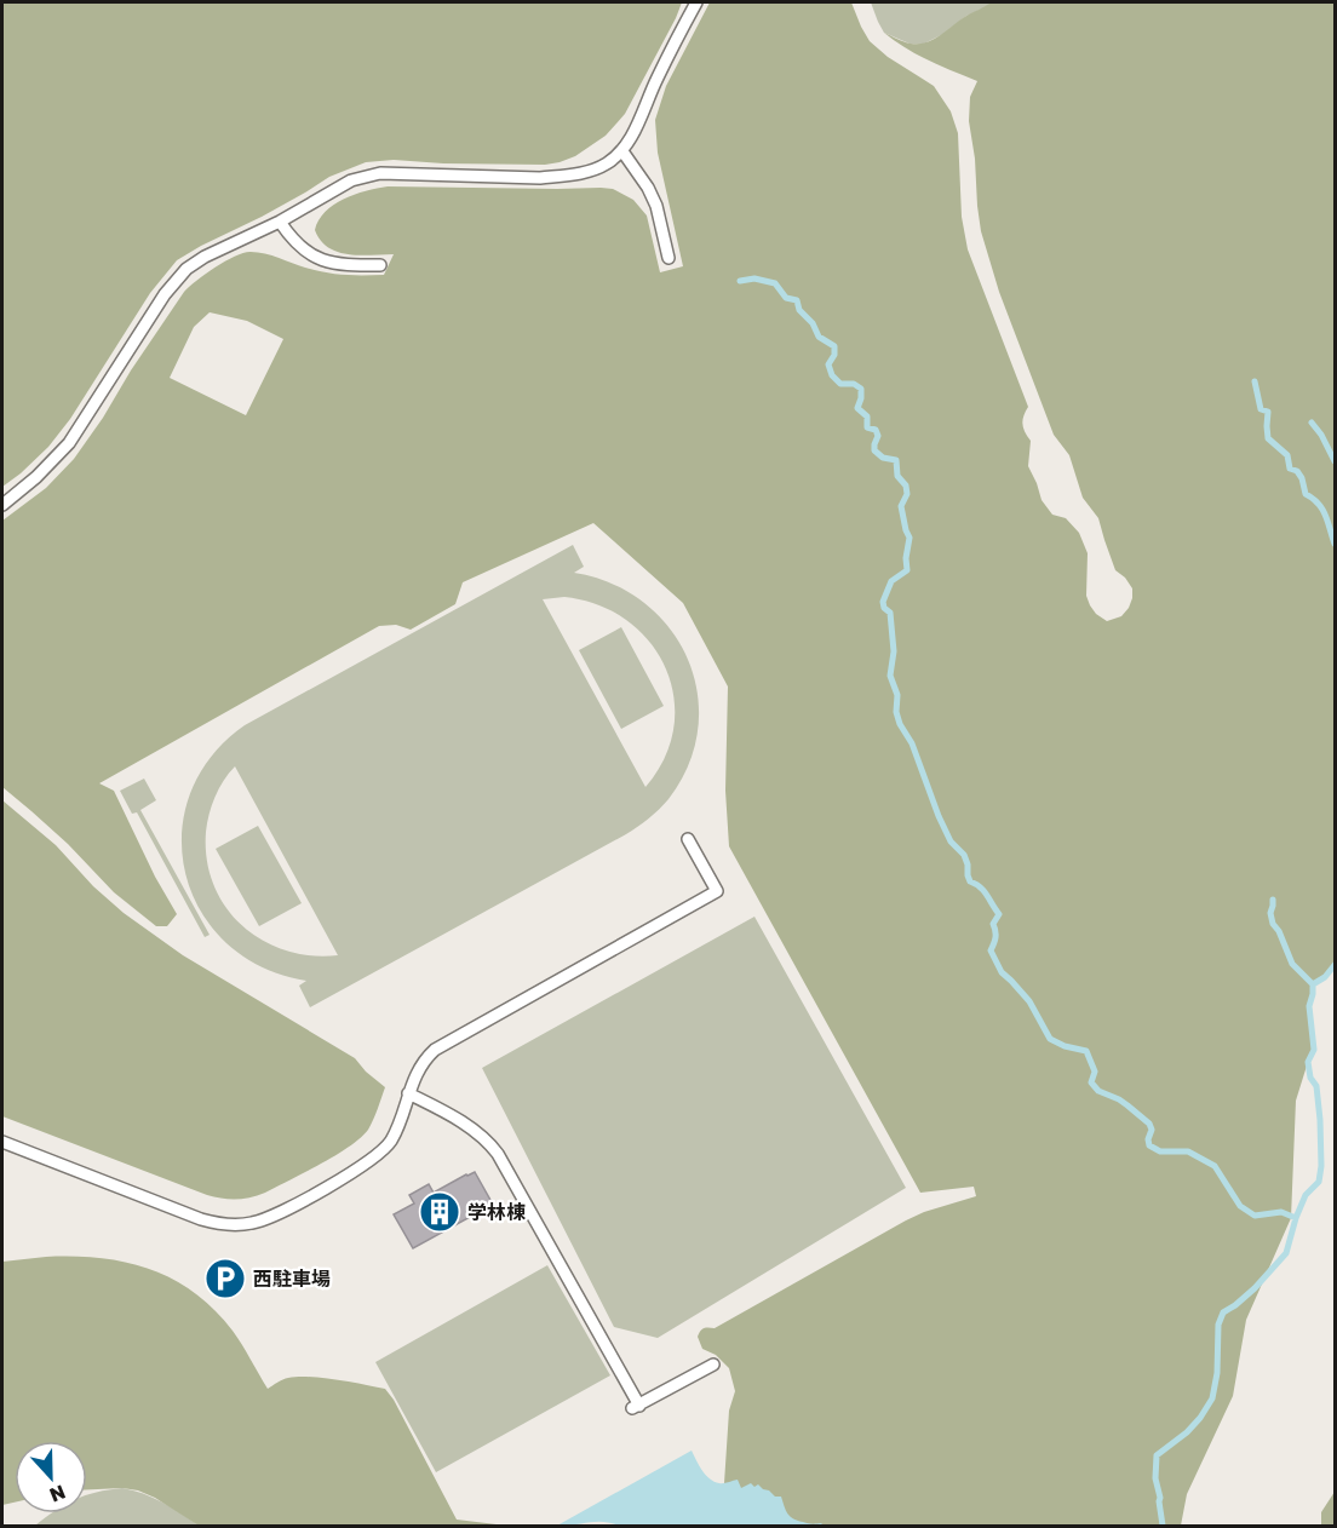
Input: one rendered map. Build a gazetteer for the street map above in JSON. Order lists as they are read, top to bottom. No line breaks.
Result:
{"places":{"building":["学林棟"],"parking":["西駐車場"]},"north":"bottom"}
